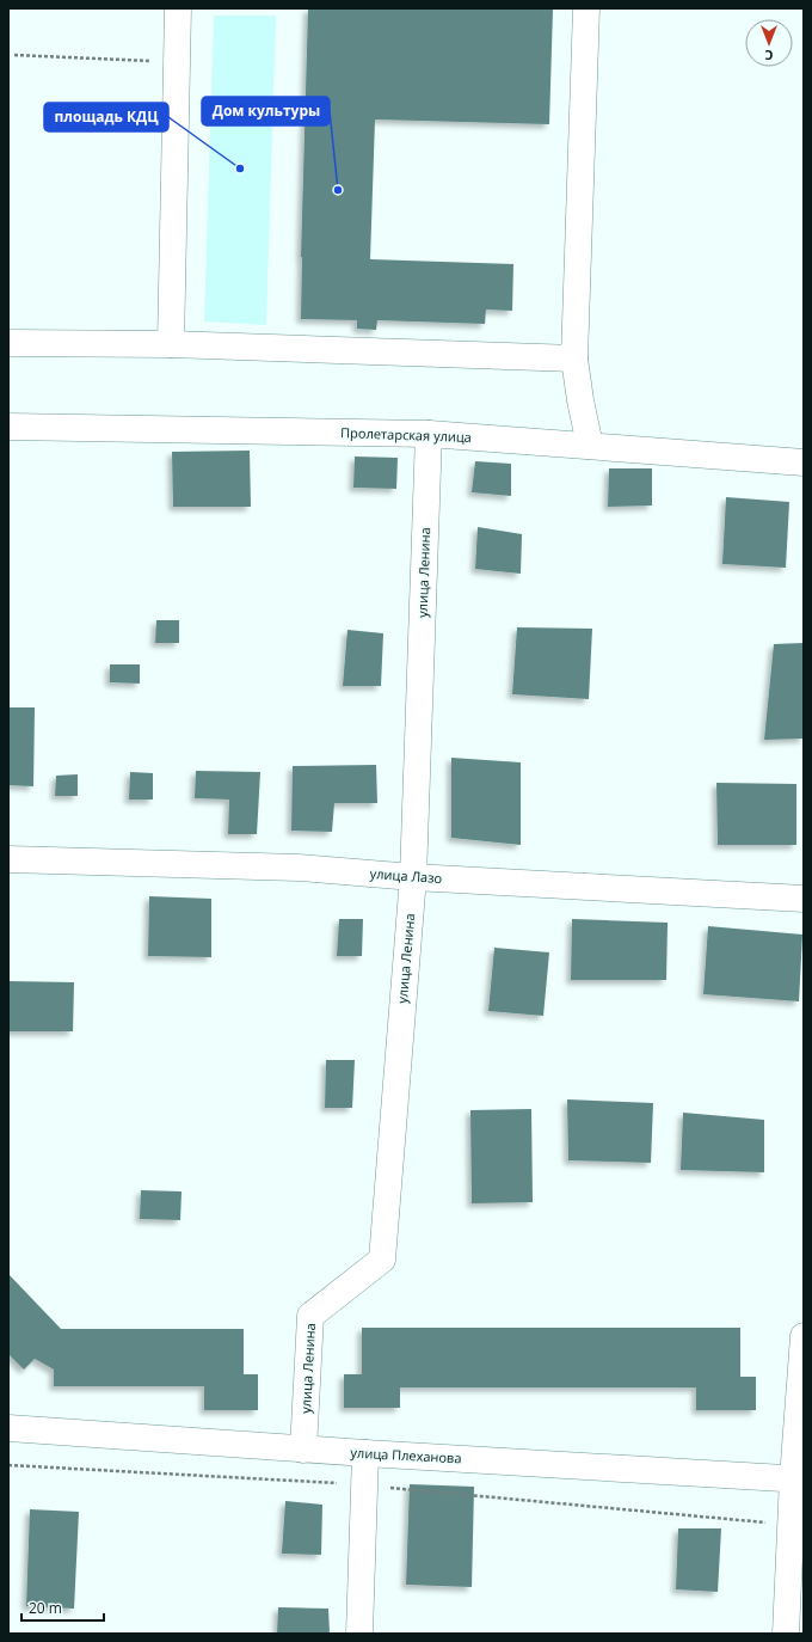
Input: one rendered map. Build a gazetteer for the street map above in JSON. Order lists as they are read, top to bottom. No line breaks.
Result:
{"streets":{"street":["Пролетарская улица","улица Ленина","улица Лазо","улица Плеханова"]},"crossings":[["Пролетарская улица","улица Ленина"],["улица Ленина","улица Лазо"],["улица Ленина","улица Плеханова"]],"places":["площадь КДЦ","Дом культуры"],"scale_bar":"20 m","north":"bottom"}
